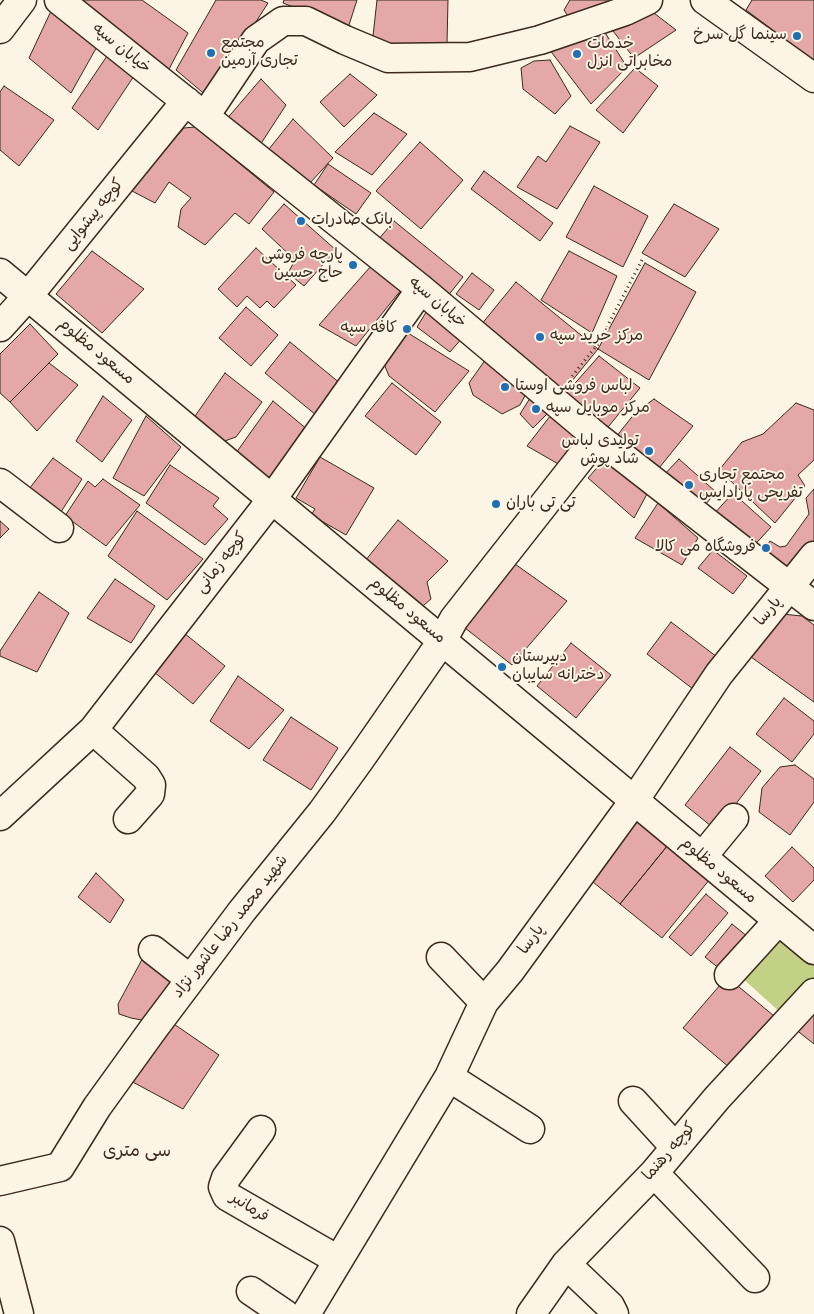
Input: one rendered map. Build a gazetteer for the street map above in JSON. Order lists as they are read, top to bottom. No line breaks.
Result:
{"streets":{"street":["خیابان سپه","کوچه پیشوایی","مسعود مظلوم","کوچه زمانی","پارسا","شهید محمد رضا عاشور نژاد","کوچه رهنما","فرمانبر"]},"crossings":[["خیابان سپه","کوچه پیشوایی"],["خیابان سپه","کوچه زمانی"],["خیابان سپه","پارسا"],["خیابان سپه","شهید محمد رضا عاشور نژاد"],["کوچه پیشوایی","مسعود مظلوم"],["مسعود مظلوم","کوچه زمانی"],["مسعود مظلوم","پارسا"],["مسعود مظلوم","شهید محمد رضا عاشور نژاد"],["پارسا","فرمانبر"]],"districts":["سی متری"],"places":["سینما گل سرخ","مجتمع تجاری آرمین","خدمات مخابراتی انزل","بانک صادرات","پارچه فروشی حاج حسین","کافه سپه","مرکز خرید سپه","لباس فروشی اوستا","مرکز موبایل سپه","تولیدی لباس شاد پوش","مجتمع تجاری تفریحی پارادایس","تی تی باران","فروشگاه می کالا","دبیرستان دخترانه سایبان"]}
